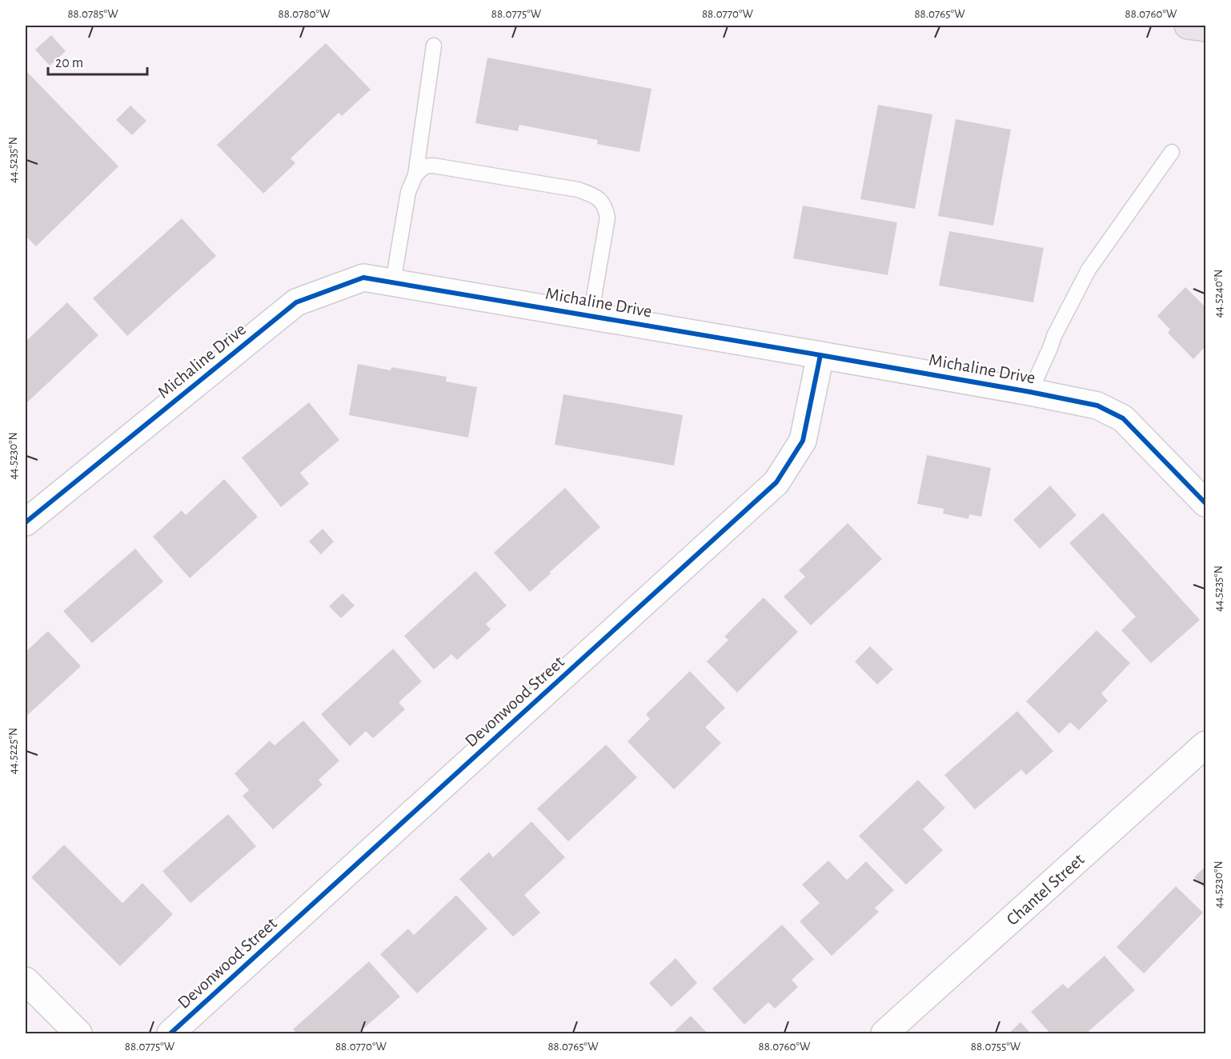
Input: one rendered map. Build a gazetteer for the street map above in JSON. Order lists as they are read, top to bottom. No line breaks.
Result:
{"streets":{"street":["Michaline Drive","Devonwood Street","Chantel Street"]},"crossings":[["Michaline Drive","Devonwood Street"]],"scale_bar":"20 m","coordinates":["88.0785°W","88.0780°W","88.0775°W","88.0770°W","88.0765°W","88.0760°W","44.5235°N","44.5240°N","44.5230°N","44.5225°N","88.0755°W"]}
